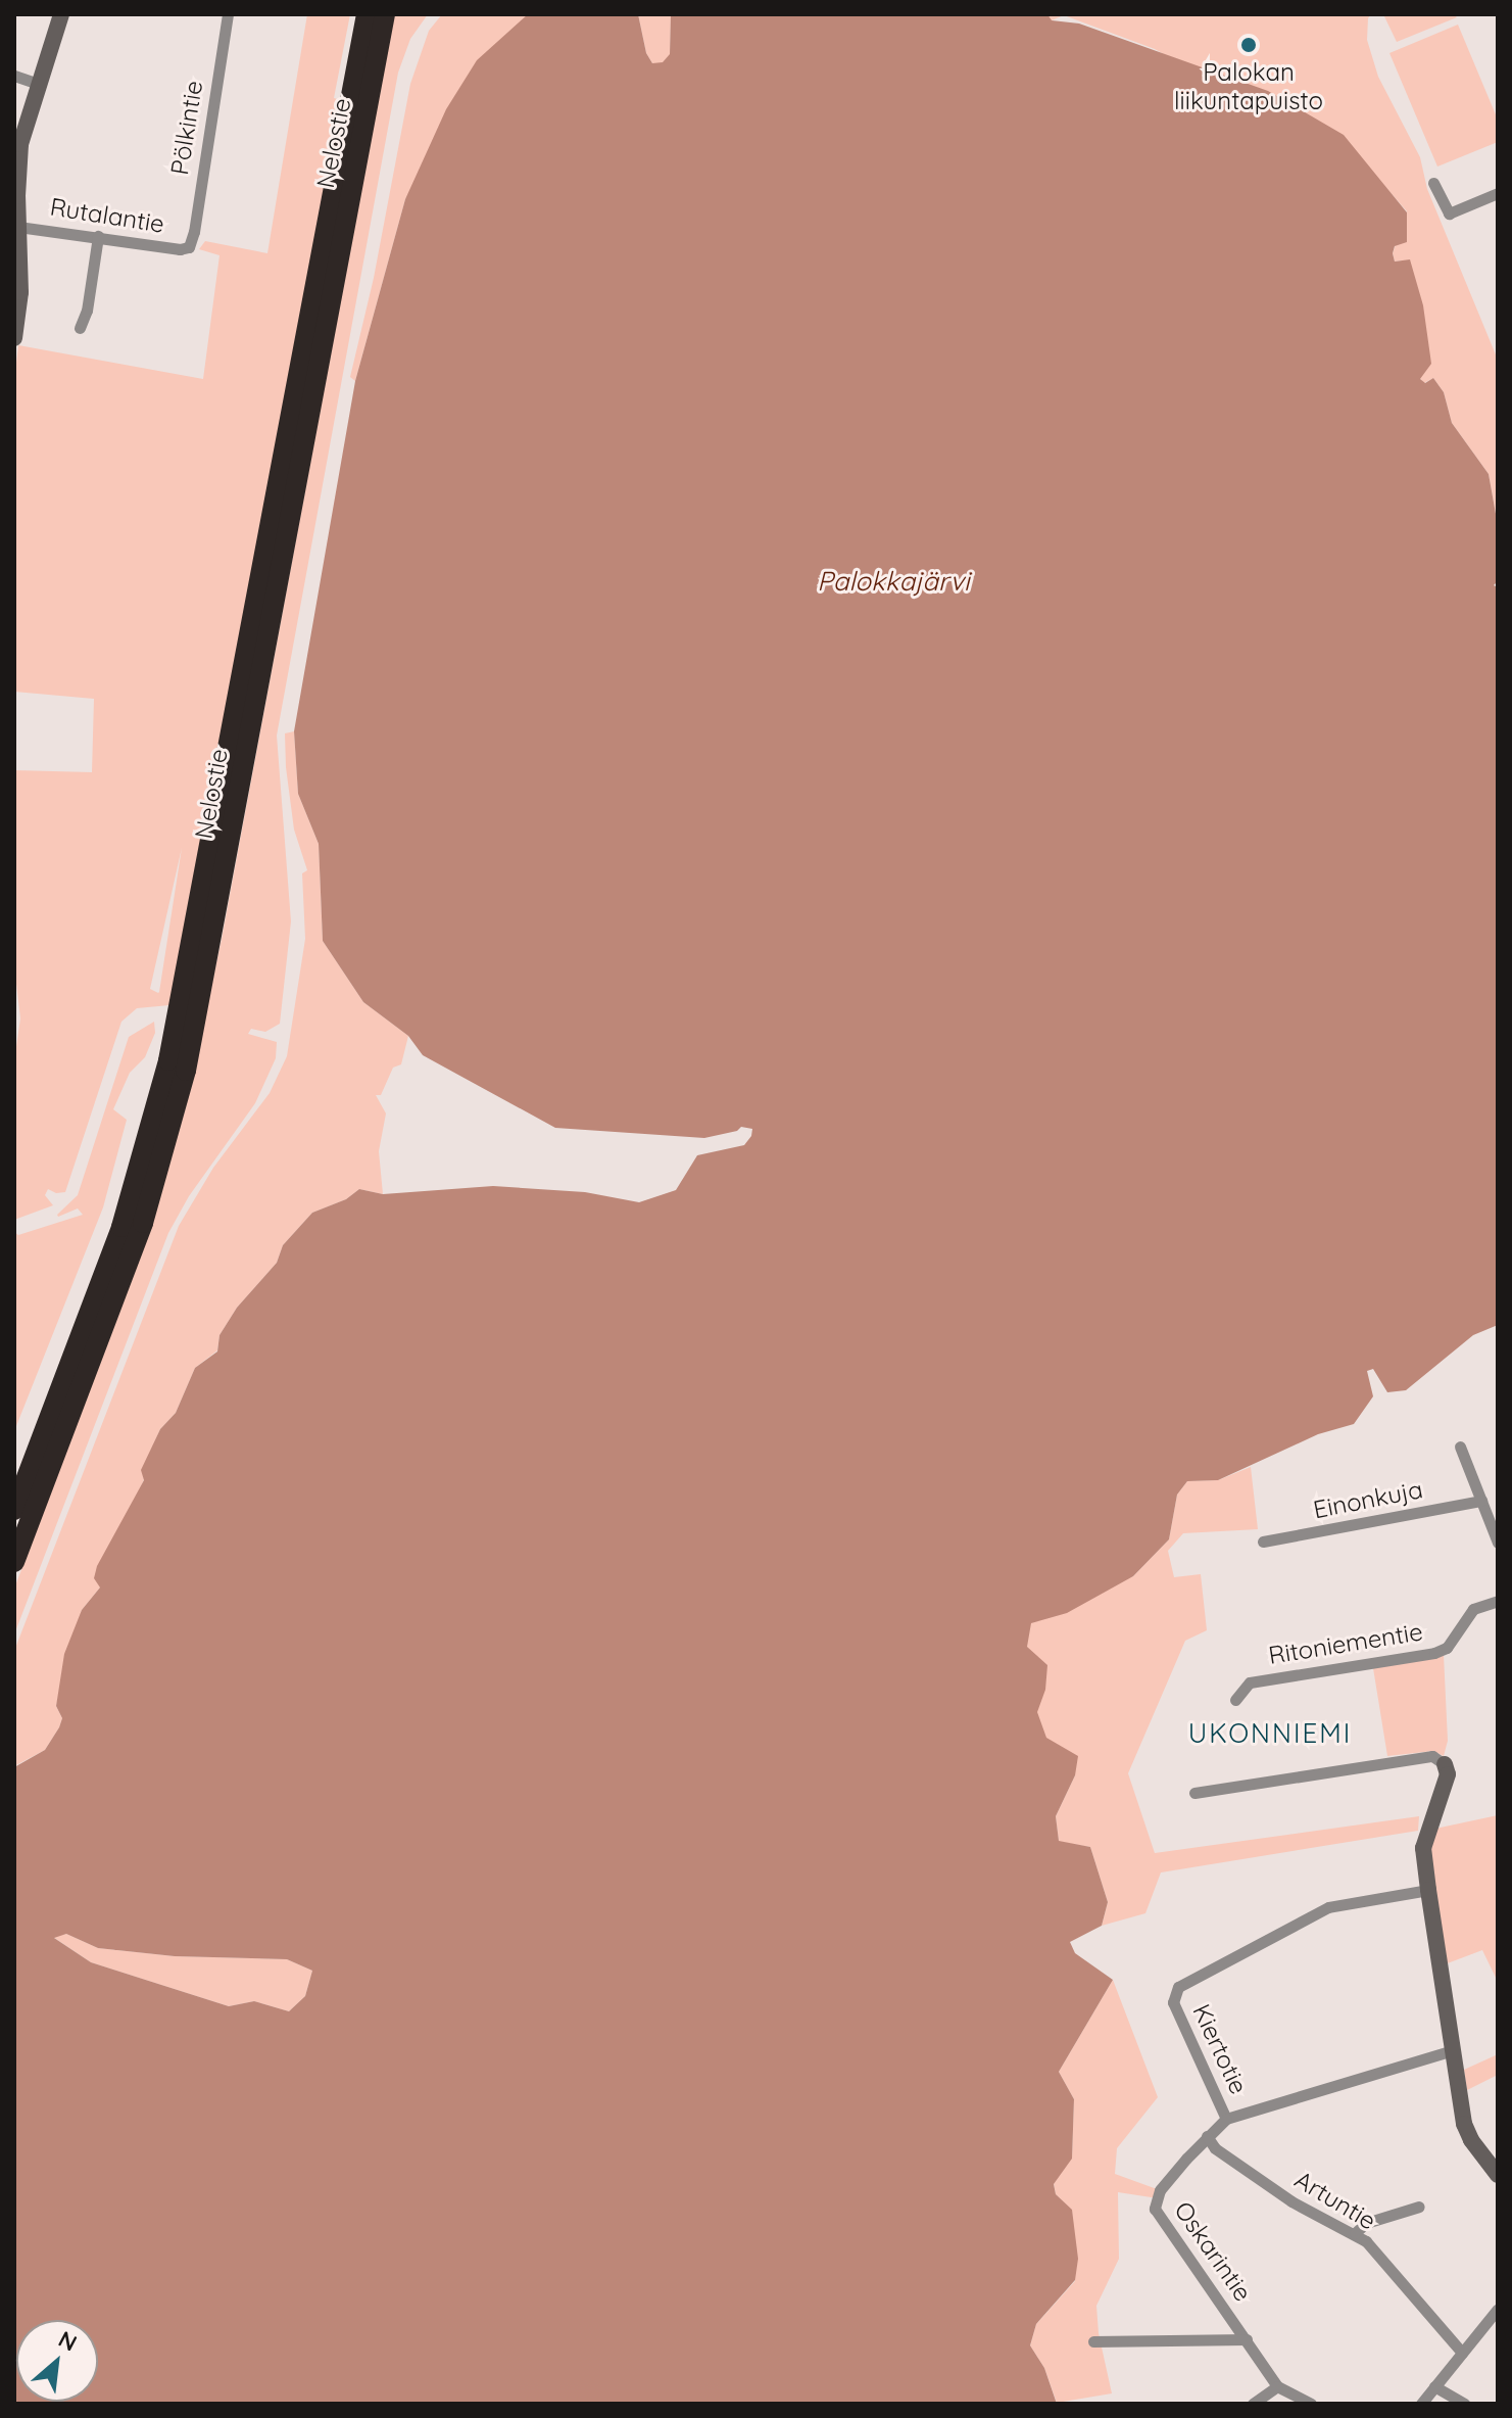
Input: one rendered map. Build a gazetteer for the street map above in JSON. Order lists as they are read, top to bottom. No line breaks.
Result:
{"streets":{"highway":["Nelostie"],"street":["Pölkintie","Rutalantie","Einonkuja","Ritoniementie","Kiertotie","Artuntie","Oskarintie"]},"crossings":[["Pölkintie","Rutalantie"],["Kiertotie","Oskarintie"],["Artuntie","Oskarintie"]],"districts":["UKONNIEMI"],"water":["Palokkajärvi"],"places":["Palokan liikuntapuisto"],"north":"top right"}
